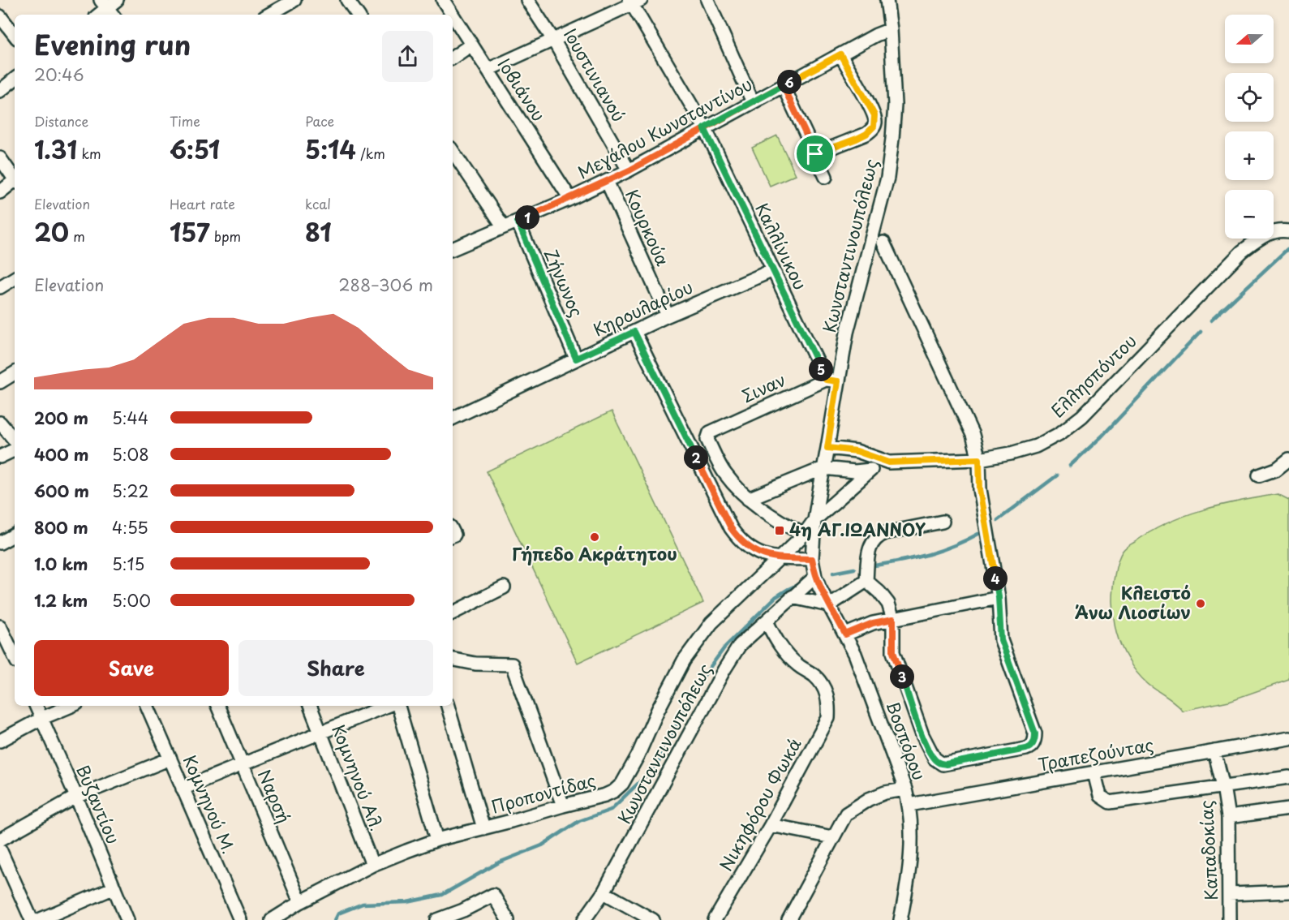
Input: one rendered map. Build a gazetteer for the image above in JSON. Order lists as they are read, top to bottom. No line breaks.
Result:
{"streets":{"street":["Ιουστινιανού","Ιοβιάνου","Μεγάλου Κωνσταντίνου","Κουρκούα","Κωνσταντινουπόλεως","Καλλίνικου","Ζήνωνος","Κηρουλαρίου","Ελλησπόντου","Σιναν","Βοσπόρου","Τραπεζούντας","Κομνηνού Αλ.","Προποντίδας","Ναρσή","Βυζαντίου","Κομνηνού Μ.","Νικηφόρου Φωκά","Καπαδοκίας"]},"crossings":[["Ιουστινιανού","Μεγάλου Κωνσταντίνου"],["Ιοβιάνου","Μεγάλου Κωνσταντίνου"],["Μεγάλου Κωνσταντίνου","Κουρκούα"],["Μεγάλου Κωνσταντίνου","Κωνσταντινουπόλεως"],["Μεγάλου Κωνσταντίνου","Καλλίνικου"],["Μεγάλου Κωνσταντίνου","Ζήνωνος"],["Κουρκούα","Κηρουλαρίου"],["Κωνσταντινουπόλεως","Καλλίνικου"],["Κωνσταντινουπόλεως","Ελλησπόντου"],["Κωνσταντινουπόλεως","Σιναν"],["Κωνσταντινουπόλεως","Βοσπόρου"],["Κωνσταντινουπόλεως","Νικηφόρου Φωκά"],["Καλλίνικου","Κηρουλαρίου"],["Καλλίνικου","Σιναν"],["Ζήνωνος","Κηρουλαρίου"],["Ελλησπόντου","Βοσπόρου"],["Ελλησπόντου","Προποντίδας"],["Βοσπόρου","Τραπεζούντας"],["Βοσπόρου","Προποντίδας"],["Τραπεζούντας","Καπαδοκίας"],["Κομνηνού Αλ.","Προποντίδας"],["Προποντίδας","Ναρσή"]],"places":{"transit":["4η ΑΓ.ΙΩΑΝΝΟΥ"],"other":["Γήπεδο Ακράτητου","Κλειστό Άνω Λιοσίων"]},"north":"left","page":{"map_buttons":["+","−"],"heading":["Evening run","20:46"],"pins":["6","1","5","2","4","3"],"stats":[["Distance","1.31 km"],["Time","6:51"],["Pace","5:14 /km"],["Elevation","20 m"],["Heart rate","157 bpm"],["kcal","81"]],"chart":["Elevation","288–306 m"],"list":[{"name":"200 m","note":"5:44"},{"name":"400 m","note":"5:08"},{"name":"600 m","note":"5:22"},{"name":"800 m","note":"4:55"},{"name":"1.0 km","note":"5:15"},{"name":"1.2 km","note":"5:00"}],"buttons":["Save","Share"]}}
